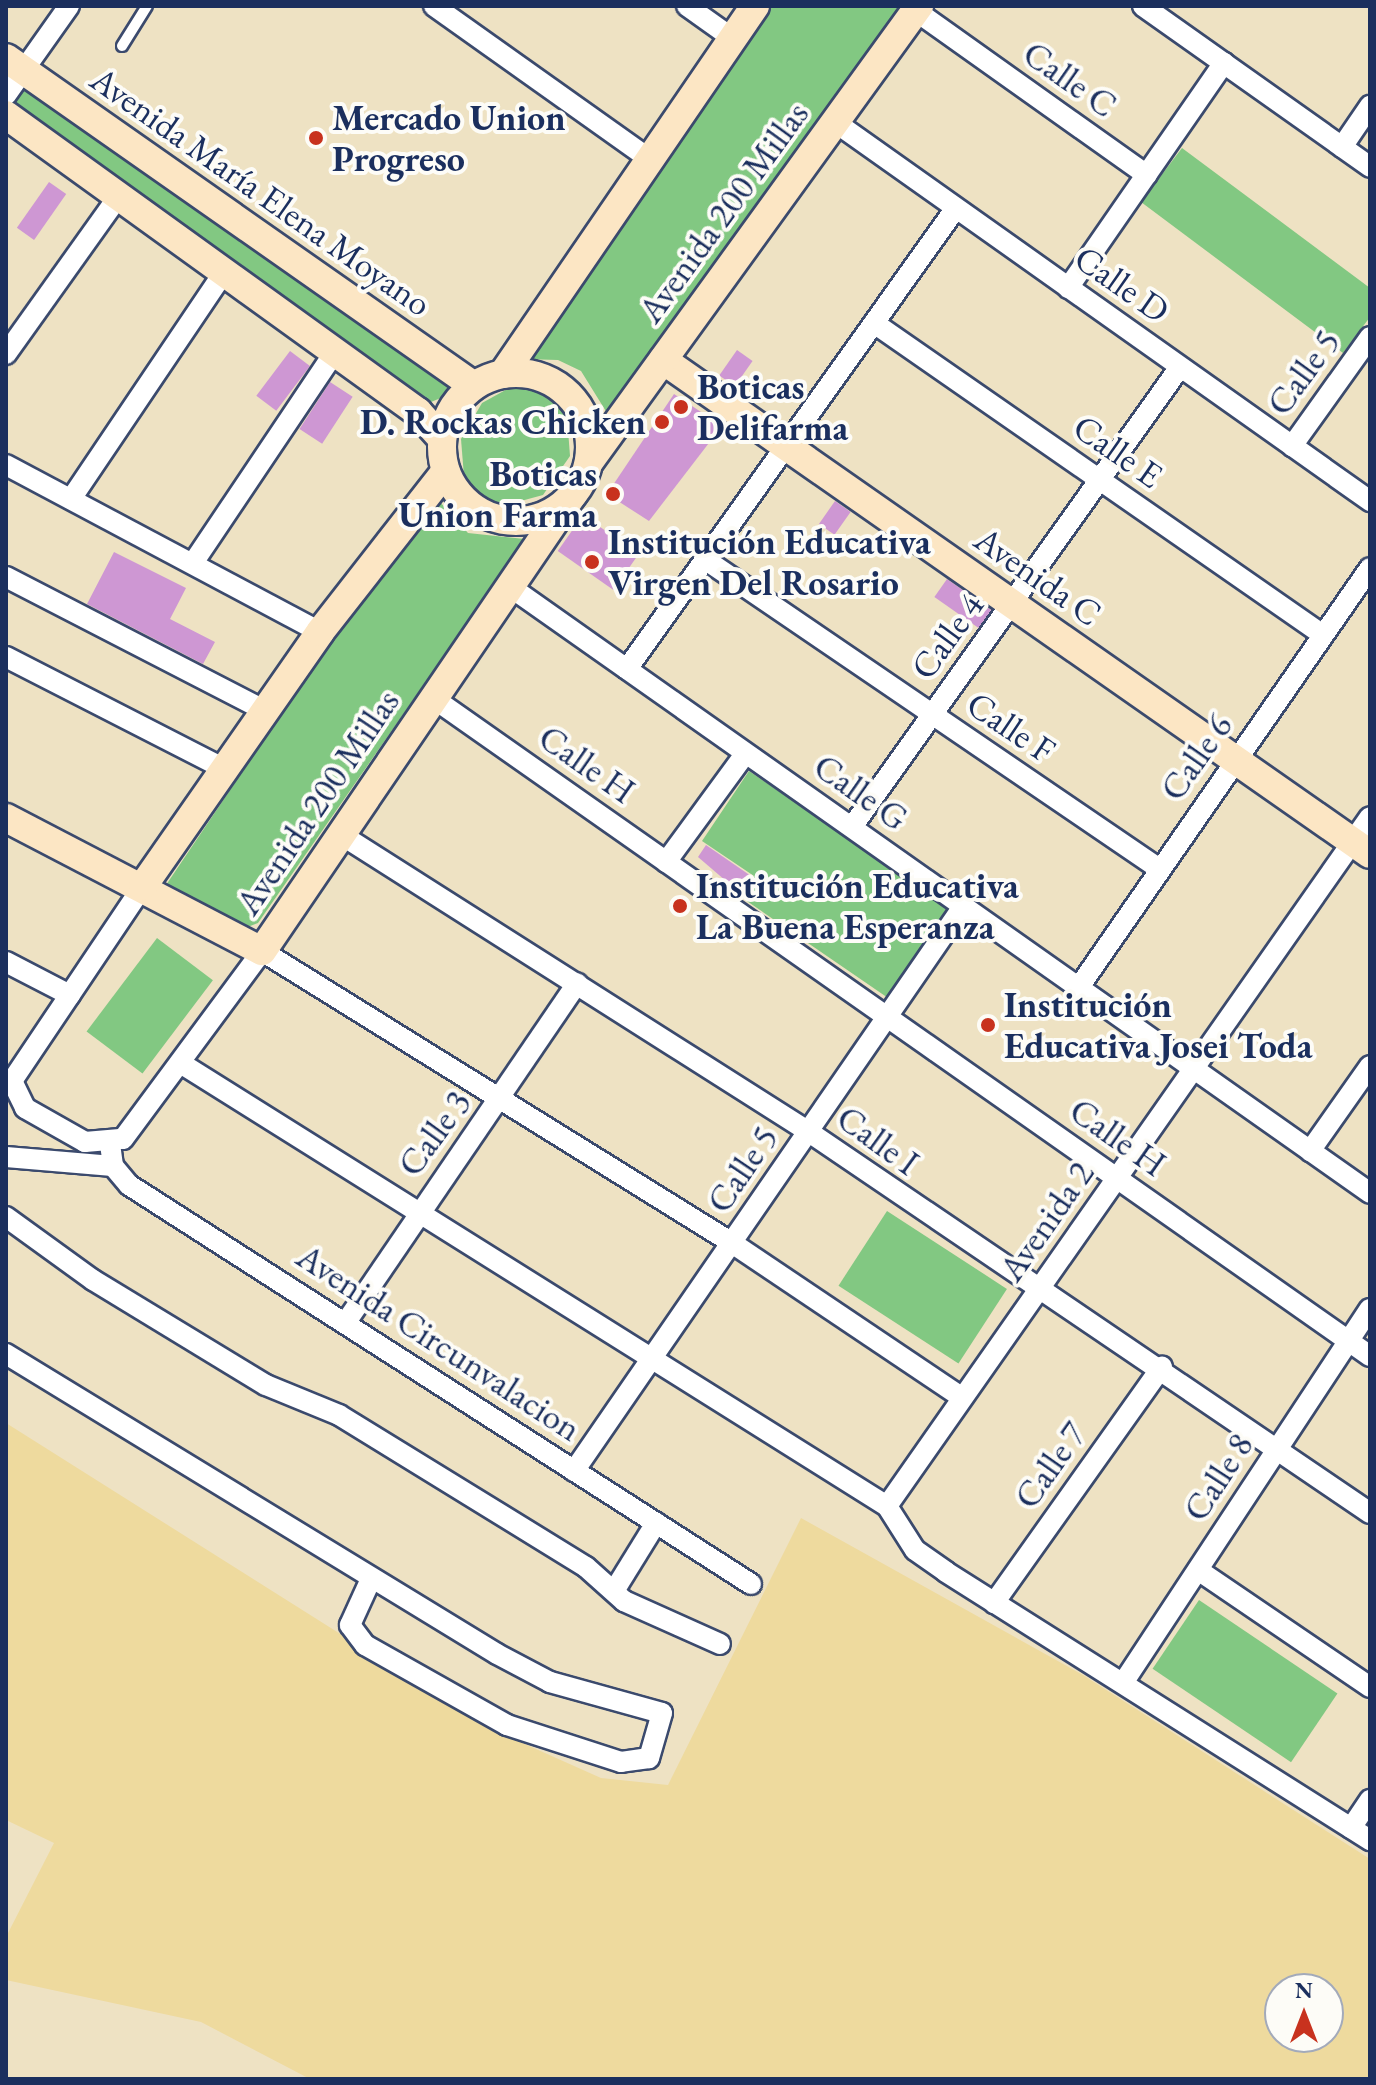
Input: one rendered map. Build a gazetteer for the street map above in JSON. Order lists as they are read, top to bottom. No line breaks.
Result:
{"streets":{"street":["Calle C","Avenida María Elena Moyano","Avenida 200 Millas","Calle D","Calle 5","Calle E","Avenida C","Calle 4","Calle F","Calle 6","Calle H","Calle G","Calle 3","Calle I","Avenida 2","Avenida Circunvalacion","Calle 7","Calle 8"]},"crossings":[["Calle C","Avenida 200 Millas"],["Avenida María Elena Moyano","Avenida 200 Millas"],["Avenida 200 Millas","Calle D"],["Avenida 200 Millas","Avenida C"],["Avenida 200 Millas","Calle H"],["Avenida 200 Millas","Calle G"],["Avenida 200 Millas","Calle I"],["Calle D","Calle 5"],["Calle D","Calle 4"],["Calle 5","Calle H"],["Calle 5","Calle G"],["Calle 5","Calle I"],["Calle 5","Avenida Circunvalacion"],["Calle E","Calle 4"],["Calle E","Calle 6"],["Avenida C","Calle 4"],["Avenida C","Calle 6"],["Avenida C","Avenida 2"],["Calle 4","Calle F"],["Calle 4","Calle G"],["Calle F","Calle 6"],["Calle 6","Calle G"],["Calle H","Avenida 2"],["Calle H","Calle 8"],["Calle G","Avenida 2"],["Calle 3","Calle I"],["Calle 3","Avenida Circunvalacion"],["Calle I","Avenida 2"],["Calle I","Calle 7"],["Calle I","Calle 8"]],"places":["Mercado Union Progreso","Boticas Delifarma","D. Rockas Chicken","Boticas Union Farma","Institución Educativa Virgen Del Rosario","Institución Educativa La Buena Esperanza","Institución Educativa Josei Toda"],"north":"top"}
